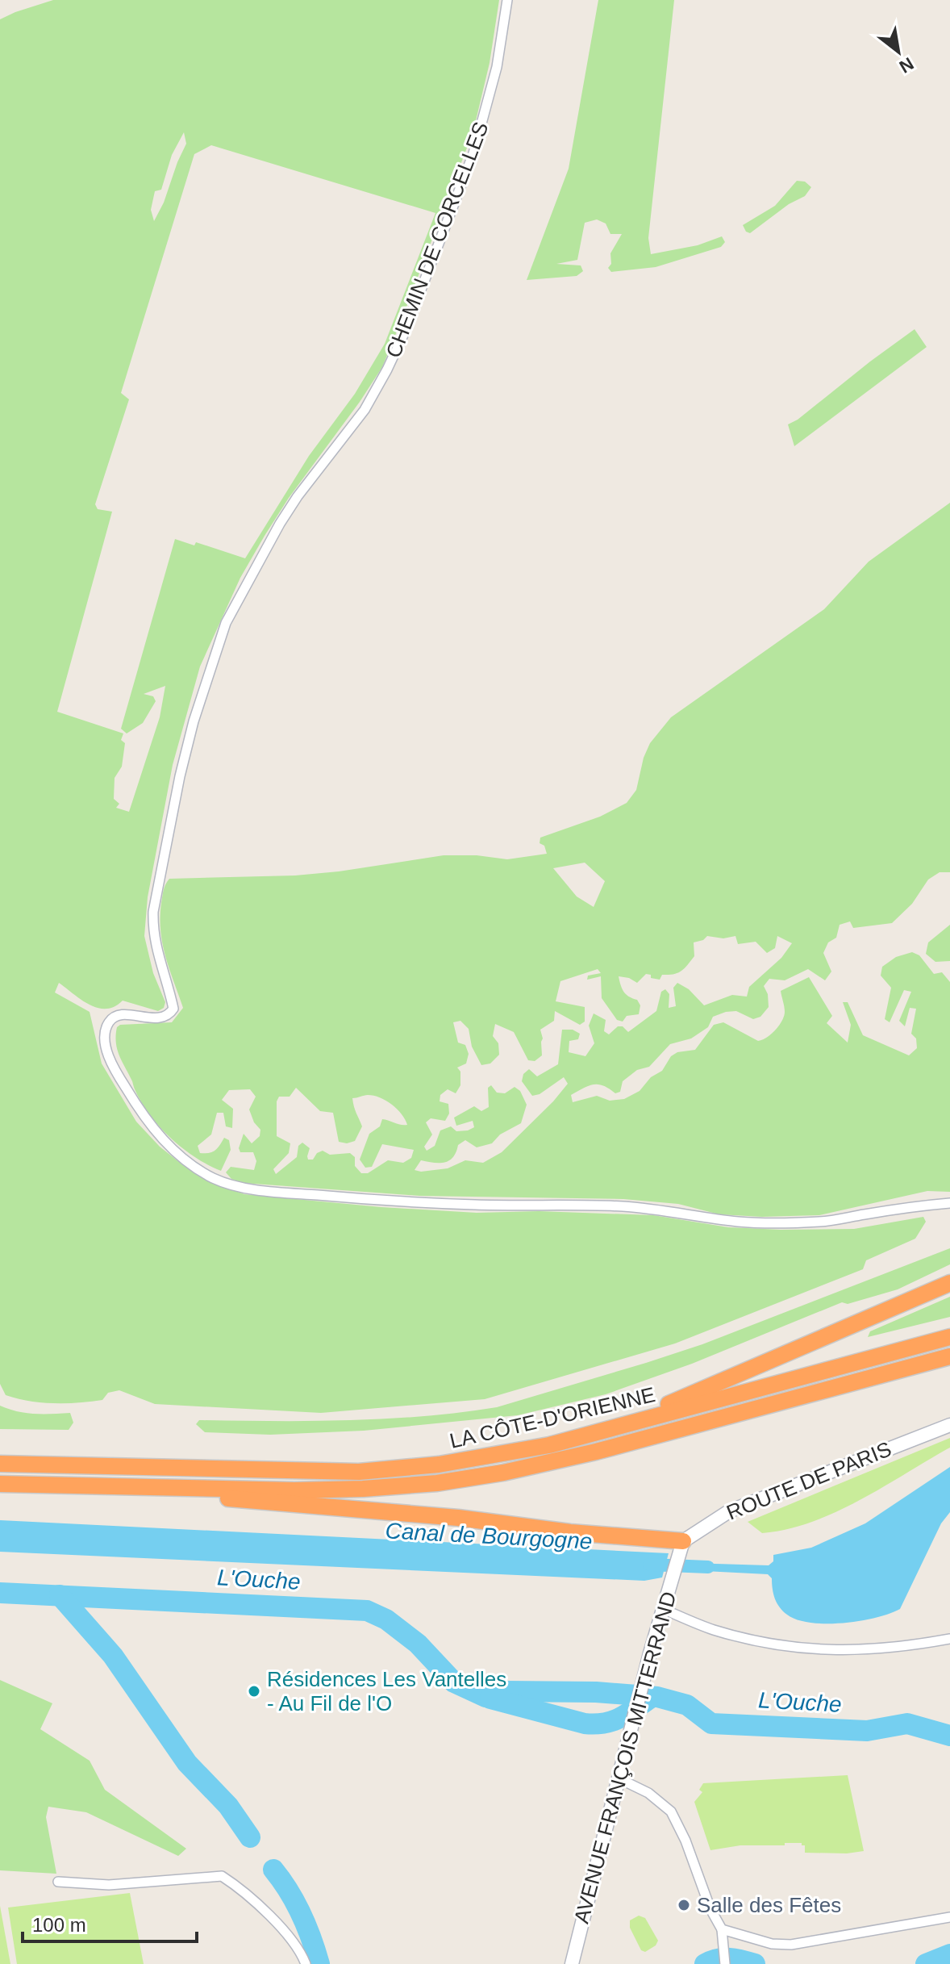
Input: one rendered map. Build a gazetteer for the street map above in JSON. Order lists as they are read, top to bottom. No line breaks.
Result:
{"streets":{"highway":["LA CÔTE-D'ORIENNE"],"main road":["ROUTE DE PARIS","AVENUE FRANÇOIS MITTERRAND"],"street":["CHEMIN DE CORCELLES"]},"crossings":[["ROUTE DE PARIS","AVENUE FRANÇOIS MITTERRAND"]],"water":["Canal de Bourgogne","L'Ouche"],"places":["Résidences Les Vantelles - Au Fil de l'O","Salle des Fêtes"],"scale_bar":"100 m","north":"bottom right"}
